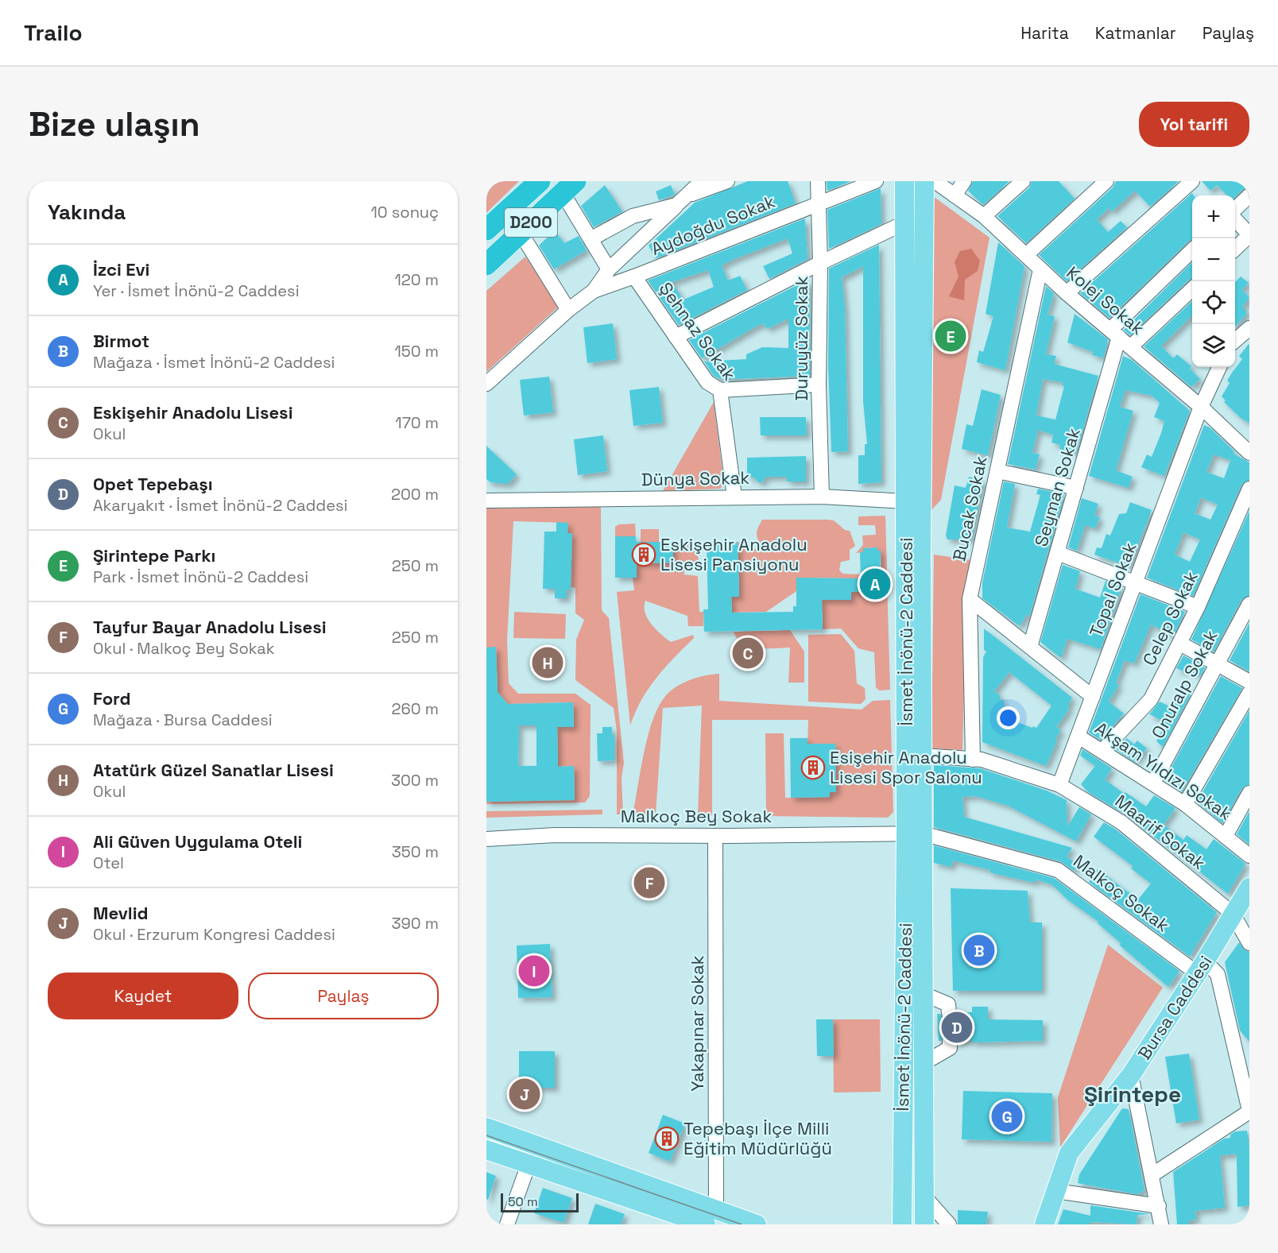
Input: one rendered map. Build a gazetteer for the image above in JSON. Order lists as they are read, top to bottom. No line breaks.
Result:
{"streets":{"highway":["D200"],"main road":["İsmet İnönü-2 Caddesi","Bursa Caddesi"],"street":["Aydoğdu Sokak","Kolej Sokak","Şehnaz Sokak","Duruyüz Sokak","Dünya Sokak","Seyman Sokak","Bucak Sokak","Topal Sokak","Celep Sokak","Onuralp Sokak","Akşam Yıldızı Sokak","Malkoç Bey Sokak","Maarif Sokak","Malkoç Sokak","Yakapınar Sokak"]},"crossings":[["Aydoğdu Sokak","Şehnaz Sokak"],["Aydoğdu Sokak","Duruyüz Sokak"],["Kolej Sokak","Seyman Sokak"],["Kolej Sokak","Bucak Sokak"],["Kolej Sokak","Topal Sokak"],["Şehnaz Sokak","Dünya Sokak"],["Duruyüz Sokak","Dünya Sokak"],["Dünya Sokak","İsmet İnönü-2 Caddesi"],["Bucak Sokak","Maarif Sokak"],["Topal Sokak","Akşam Yıldızı Sokak"],["Topal Sokak","Maarif Sokak"],["Celep Sokak","Akşam Yıldızı Sokak"],["İsmet İnönü-2 Caddesi","Malkoç Bey Sokak"],["İsmet İnönü-2 Caddesi","Maarif Sokak"],["İsmet İnönü-2 Caddesi","Malkoç Sokak"],["Onuralp Sokak","Akşam Yıldızı Sokak"],["Malkoç Bey Sokak","Malkoç Sokak"],["Malkoç Bey Sokak","Yakapınar Sokak"],["Maarif Sokak","Bursa Caddesi"],["Malkoç Sokak","Bursa Caddesi"]],"districts":["Şirintepe"],"places":{"building":["Eskişehir Anadolu Lisesi Pansiyonu","Esişehir Anadolu Lisesi Spor Salonu","Tepebaşı İlçe Milli Eğitim Müdürlüğü"]},"scale_bar":"50 m","page":{"header":"Trailo","nav":["Harita","Katmanlar","Paylaş"],"buttons":["Yol tarifi",["Kaydet","Paylaş"]],"title":"Bize ulaşın","heading":["Yakında","10 sonuç"],"map_buttons":["+","−"],"list":[{"mark":"A","name":"İzci Evi","note":"Yer · İsmet İnönü-2 Caddesi","value":"120 m"},{"mark":"B","name":"Birmot","note":"Mağaza · İsmet İnönü-2 Caddesi","value":"150 m"},{"mark":"C","name":"Eskişehir Anadolu Lisesi","note":"Okul","value":"170 m"},{"mark":"D","name":"Opet Tepebaşı","note":"Akaryakıt · İsmet İnönü-2 Caddesi","value":"200 m"},{"mark":"E","name":"Şirintepe Parkı","note":"Park · İsmet İnönü-2 Caddesi","value":"250 m"},{"mark":"F","name":"Tayfur Bayar Anadolu Lisesi","note":"Okul · Malkoç Bey Sokak","value":"250 m"},{"mark":"G","name":"Ford","note":"Mağaza · Bursa Caddesi","value":"260 m"},{"mark":"H","name":"Atatürk Güzel Sanatlar Lisesi","note":"Okul","value":"300 m"},{"mark":"I","name":"Ali Güven Uygulama Oteli","note":"Otel","value":"350 m"},{"mark":"J","name":"Mevlid","note":"Okul · Erzurum Kongresi Caddesi","value":"390 m"}],"pins":["E","A","C","H","F","B","I","D","J","G"],"scale":"50 m"}}
